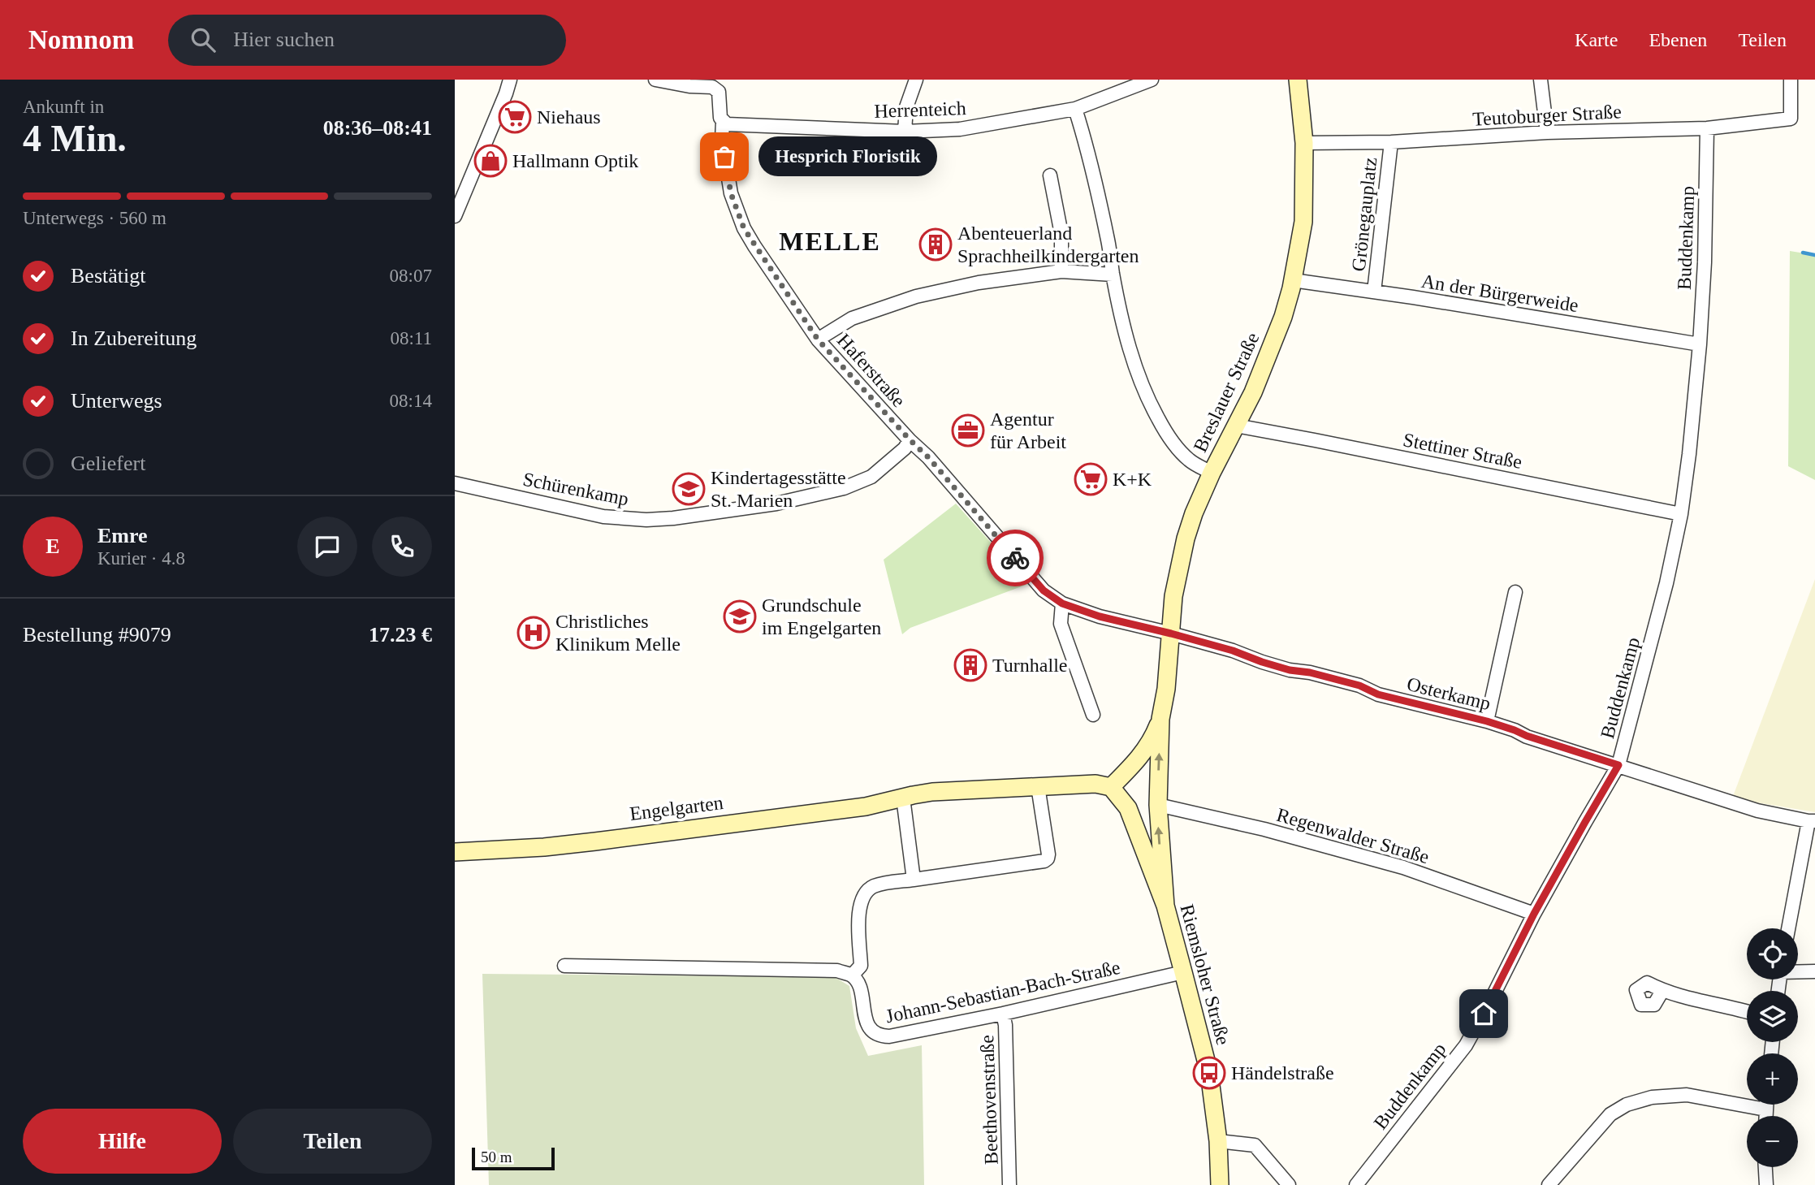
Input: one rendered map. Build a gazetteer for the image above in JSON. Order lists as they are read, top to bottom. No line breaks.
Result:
{"streets":{"street":["Herrenteich","Teutoburger Straße","Grönegauplatz","Buddenkamp","An der Bürgerweide","Haferstraße","Breslauer Straße","Stettiner Straße","Schürenkamp","Osterkamp","Engelgarten","Regenwalder Straße","Riemsloher Straße","Johann-Sebastian-Bach-Straße","Beethovenstraße"]},"crossings":[["Herrenteich","Haferstraße"],["Teutoburger Straße","Grönegauplatz"],["Teutoburger Straße","Buddenkamp"],["Teutoburger Straße","Breslauer Straße"],["Grönegauplatz","An der Bürgerweide"],["Buddenkamp","An der Bürgerweide"],["Buddenkamp","Stettiner Straße"],["Buddenkamp","Osterkamp"],["Buddenkamp","Regenwalder Straße"],["An der Bürgerweide","Breslauer Straße"],["Haferstraße","Breslauer Straße"],["Haferstraße","Schürenkamp"],["Haferstraße","Osterkamp"],["Breslauer Straße","Stettiner Straße"],["Breslauer Straße","Osterkamp"],["Breslauer Straße","Engelgarten"],["Breslauer Straße","Regenwalder Straße"],["Breslauer Straße","Riemsloher Straße"],["Engelgarten","Riemsloher Straße"],["Riemsloher Straße","Johann-Sebastian-Bach-Straße"],["Johann-Sebastian-Bach-Straße","Beethovenstraße"]],"districts":["MELLE"],"places":{"supermarket":["Niehaus","K+K"],"other":["Hesprich Floristik"],"shop":["Hallmann Optik"],"building":["Abenteuerland Sprachheilkindergarten","Turnhalle"],"office":["Agentur für Arbeit"],"school or university":["Kindertagesstätte St. Marien","Grundschule im Engelgarten"],"hospital":["Christliches Klinikum Melle"],"bus stop":["Händelstraße"]},"scale_bar":"50 m","page":{"header":"Nomnom","search":"Hier suchen","nav":["Karte","Ebenen","Teilen"],"heading":["4 Min.","Ankunft in","08:36–08:41"],"panel":["Emre","Kurier · 4.8","Bestellung #9079","17.23 €"],"bubble":"Hesprich Floristik","bar":"Unterwegs · 560 m","list":[["Bestätigt","08:07"],["In Zubereitung","08:11"],["Unterwegs","08:14"],"Geliefert"],"round":"E","map_buttons":["+","−"],"buttons":["Hilfe","Teilen"],"scale":"50 m"}}
